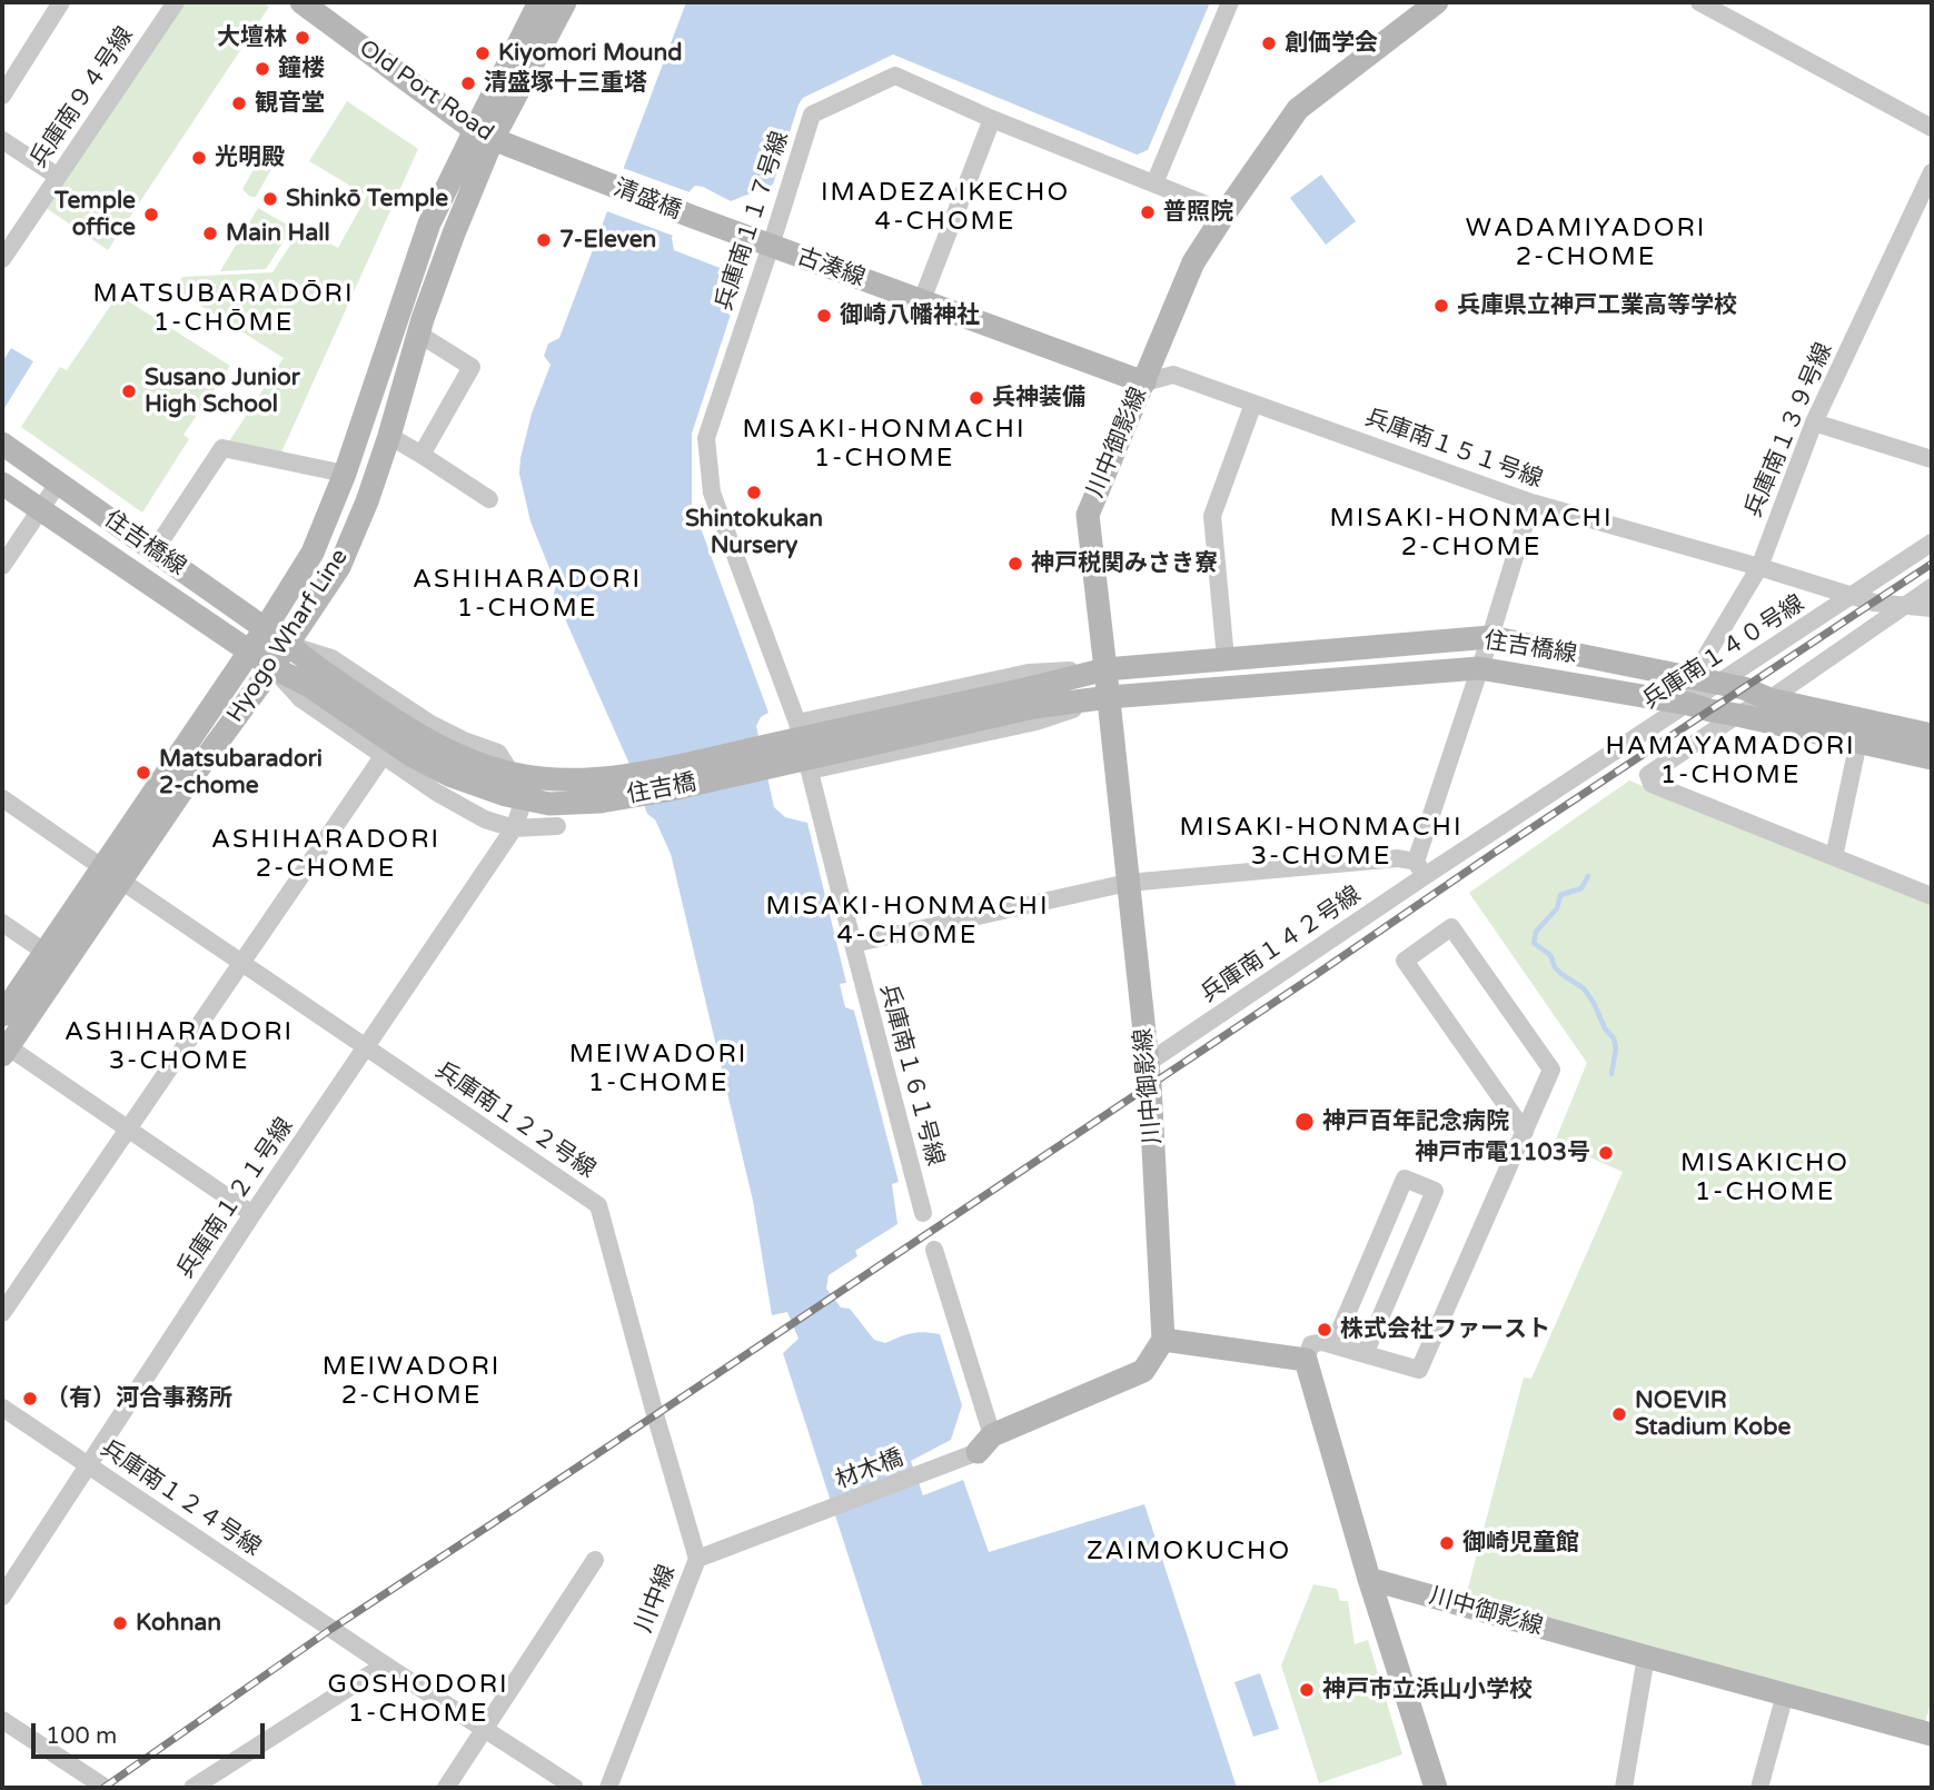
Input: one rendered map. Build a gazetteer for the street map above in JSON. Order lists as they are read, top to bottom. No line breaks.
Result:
{"streets":{"street":["Old Port Road","兵庫南９４号線","清盛橋","兵庫南１１７号線","古湊線","兵庫南１３９号線","川中御影線","兵庫南１５１号線","住吉橋線","Hyogo Wharf Line","兵庫南１４０号線","住吉橋","兵庫南１４２号線","兵庫南１６１号線","兵庫南１２２号線","兵庫南１２１号線","材木橋","兵庫南１２４号線","川中線"]},"crossings":[["Old Port Road","清盛橋"],["Old Port Road","Hyogo Wharf Line"],["清盛橋","古湊線"],["兵庫南１１７号線","古湊線"],["兵庫南１１７号線","川中御影線"],["兵庫南１１７号線","兵庫南１６１号線"],["古湊線","川中御影線"],["古湊線","兵庫南１５１号線"],["兵庫南１３９号線","兵庫南１５１号線"],["兵庫南１３９号線","住吉橋線"],["兵庫南１３９号線","兵庫南１４０号線"],["川中御影線","兵庫南１５１号線"],["川中御影線","住吉橋線"],["川中御影線","兵庫南１４２号線"],["兵庫南１５１号線","兵庫南１４０号線"],["住吉橋線","Hyogo Wharf Line"],["住吉橋線","兵庫南１４０号線"],["住吉橋線","住吉橋"],["Hyogo Wharf Line","兵庫南１２２号線"],["兵庫南１４０号線","兵庫南１４２号線"],["兵庫南１２２号線","兵庫南１２１号線"],["兵庫南１２２号線","川中線"],["兵庫南１２１号線","兵庫南１２４号線"],["材木橋","川中線"]],"districts":["IMADEZAIKECHO 4-CHOME","WADAMIYADORI 2-CHOME","MATSUBARADŌRI 1-CHŌME","MISAKI-HONMACHI 1-CHOME","MISAKI-HONMACHI 2-CHOME","ASHIHARADORI 1-CHOME","HAMAYAMADORI 1-CHOME","MISAKI-HONMACHI 3-CHOME","ASHIHARADORI 2-CHOME","MISAKI-HONMACHI 4-CHOME","ASHIHARADORI 3-CHOME","MEIWADORI 1-CHOME","MISAKICHO 1-CHOME","MEIWADORI 2-CHOME","ZAIMOKUCHO","GOSHODORI 1-CHOME"],"places":["大壇林","創価学会","Kiyomori Mound","鐘楼","清盛塚十三重塔","観音堂","光明殿","Shinkō Temple","普照院","Temple office","Main Hall","7-Eleven","兵庫県立神戸工業高等学校","御崎八幡神社","Susano Junior High School","兵神装備","Shintokukan Nursery","神戸税関みさき寮","Matsubaradori 2-chome","神戸百年記念病院","神戸市電1103号","株式会社ファースト","（有）河合事務所","NOEVIR Stadium Kobe","御崎児童館","Kohnan","神戸市立浜山小学校"],"scale_bar":"100 m"}
